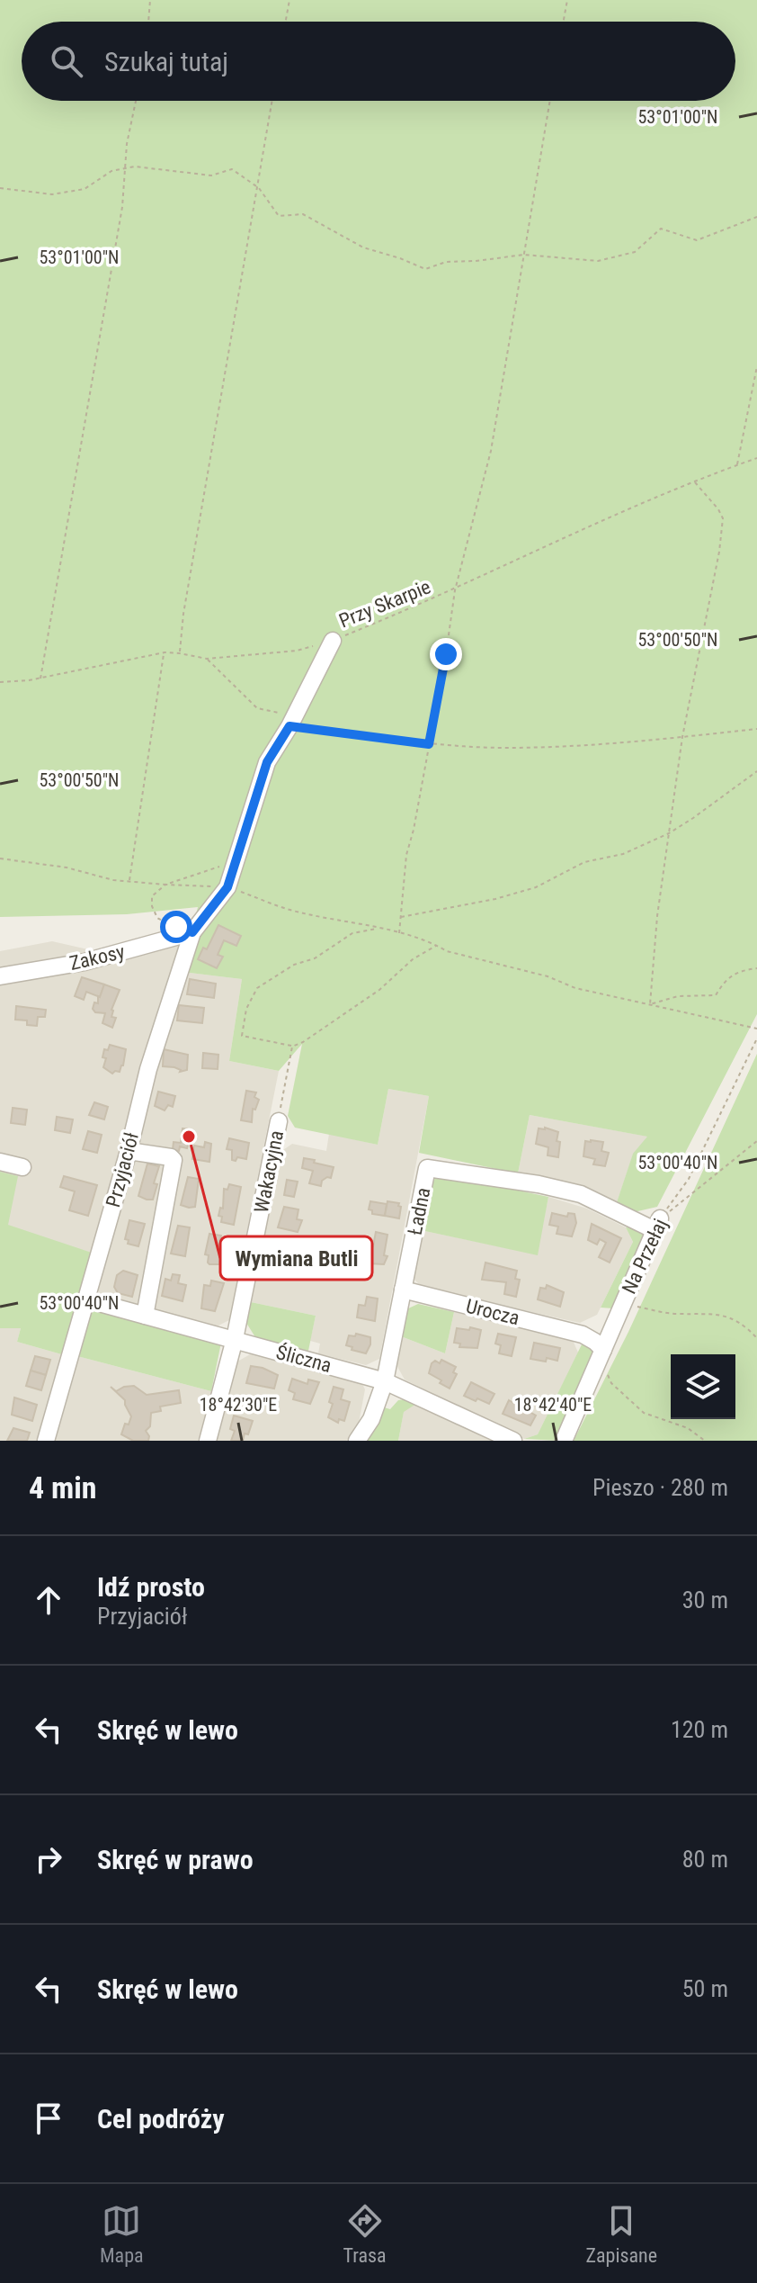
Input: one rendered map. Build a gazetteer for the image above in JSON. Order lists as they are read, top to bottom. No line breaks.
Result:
{"streets":{"street":["Zakosy","Przyjaciół","Wakacyjna","Ładna","Na Przełaj","Urocza","Śliczna"],"path":["Przy Skarpie"]},"crossings":[["Przy Skarpie","Przyjaciół"],["Zakosy","Przyjaciół"],["Przyjaciół","Śliczna"],["Wakacyjna","Śliczna"],["Ładna","Na Przełaj"],["Ładna","Urocza"],["Ładna","Śliczna"],["Na Przełaj","Urocza"]],"places":["Wymiana Butli"],"page":{"search":"Szukaj tutaj","heading":["4 min","Pieszo · 280 m"],"list":[["Idź prosto","Przyjaciół","30 m"],["Skręć w lewo","120 m"],["Skręć w prawo","80 m"],["Skręć w lewo","50 m"],"Cel podróży"],"nav":["Mapa","Trasa","Zapisane"]},"coordinates":["53°01'00\"N","53°00'50\"N","53°00'40\"N","18°42'30\"E","18°42'40\"E"]}
